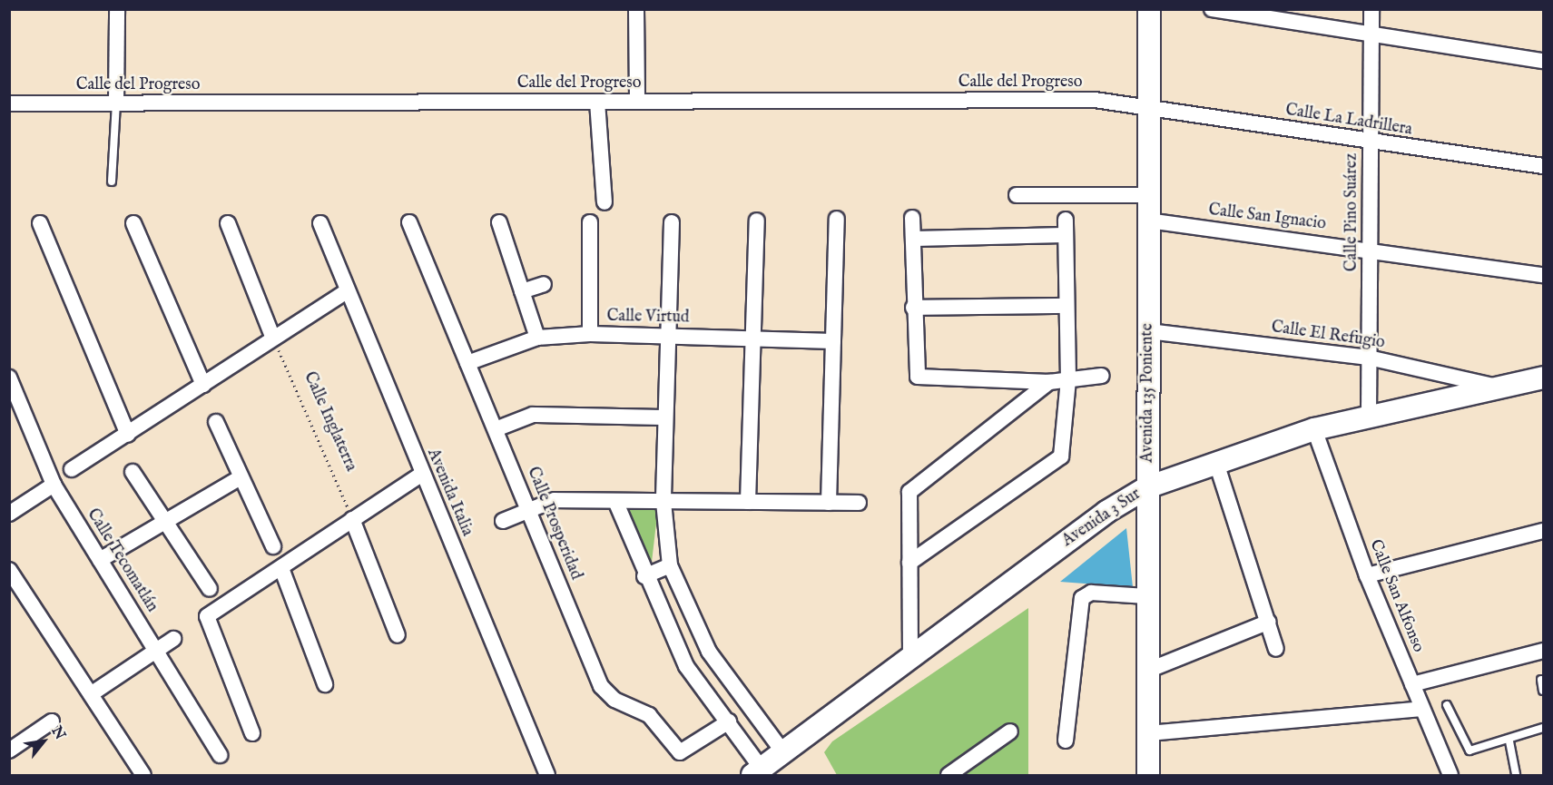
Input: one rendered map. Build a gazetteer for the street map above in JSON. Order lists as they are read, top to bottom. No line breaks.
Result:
{"streets":{"street":["Calle del Progreso","Calle La Ladrillera","Calle Pino Suárez","Calle San Ignacio","Calle Virtud","Calle El Refugio","Avenida 135 Poniente","Avenida Italia","Avenida 3 Sur","Calle Prosperidad","Calle Tecomatlán","Calle San Alfonso"],"path":["Calle Inglaterra"]},"crossings":[["Calle del Progreso","Calle La Ladrillera"],["Calle del Progreso","Avenida 135 Poniente"],["Calle La Ladrillera","Calle Pino Suárez"],["Calle La Ladrillera","Avenida 135 Poniente"],["Calle Pino Suárez","Calle San Ignacio"],["Calle Pino Suárez","Calle El Refugio"],["Calle Pino Suárez","Avenida 3 Sur"],["Calle San Ignacio","Avenida 135 Poniente"],["Calle Virtud","Calle Prosperidad"],["Calle El Refugio","Avenida 135 Poniente"],["Calle El Refugio","Avenida 3 Sur"],["Avenida 135 Poniente","Avenida 3 Sur"],["Avenida 3 Sur","Calle San Alfonso"]],"north":"top right"}
